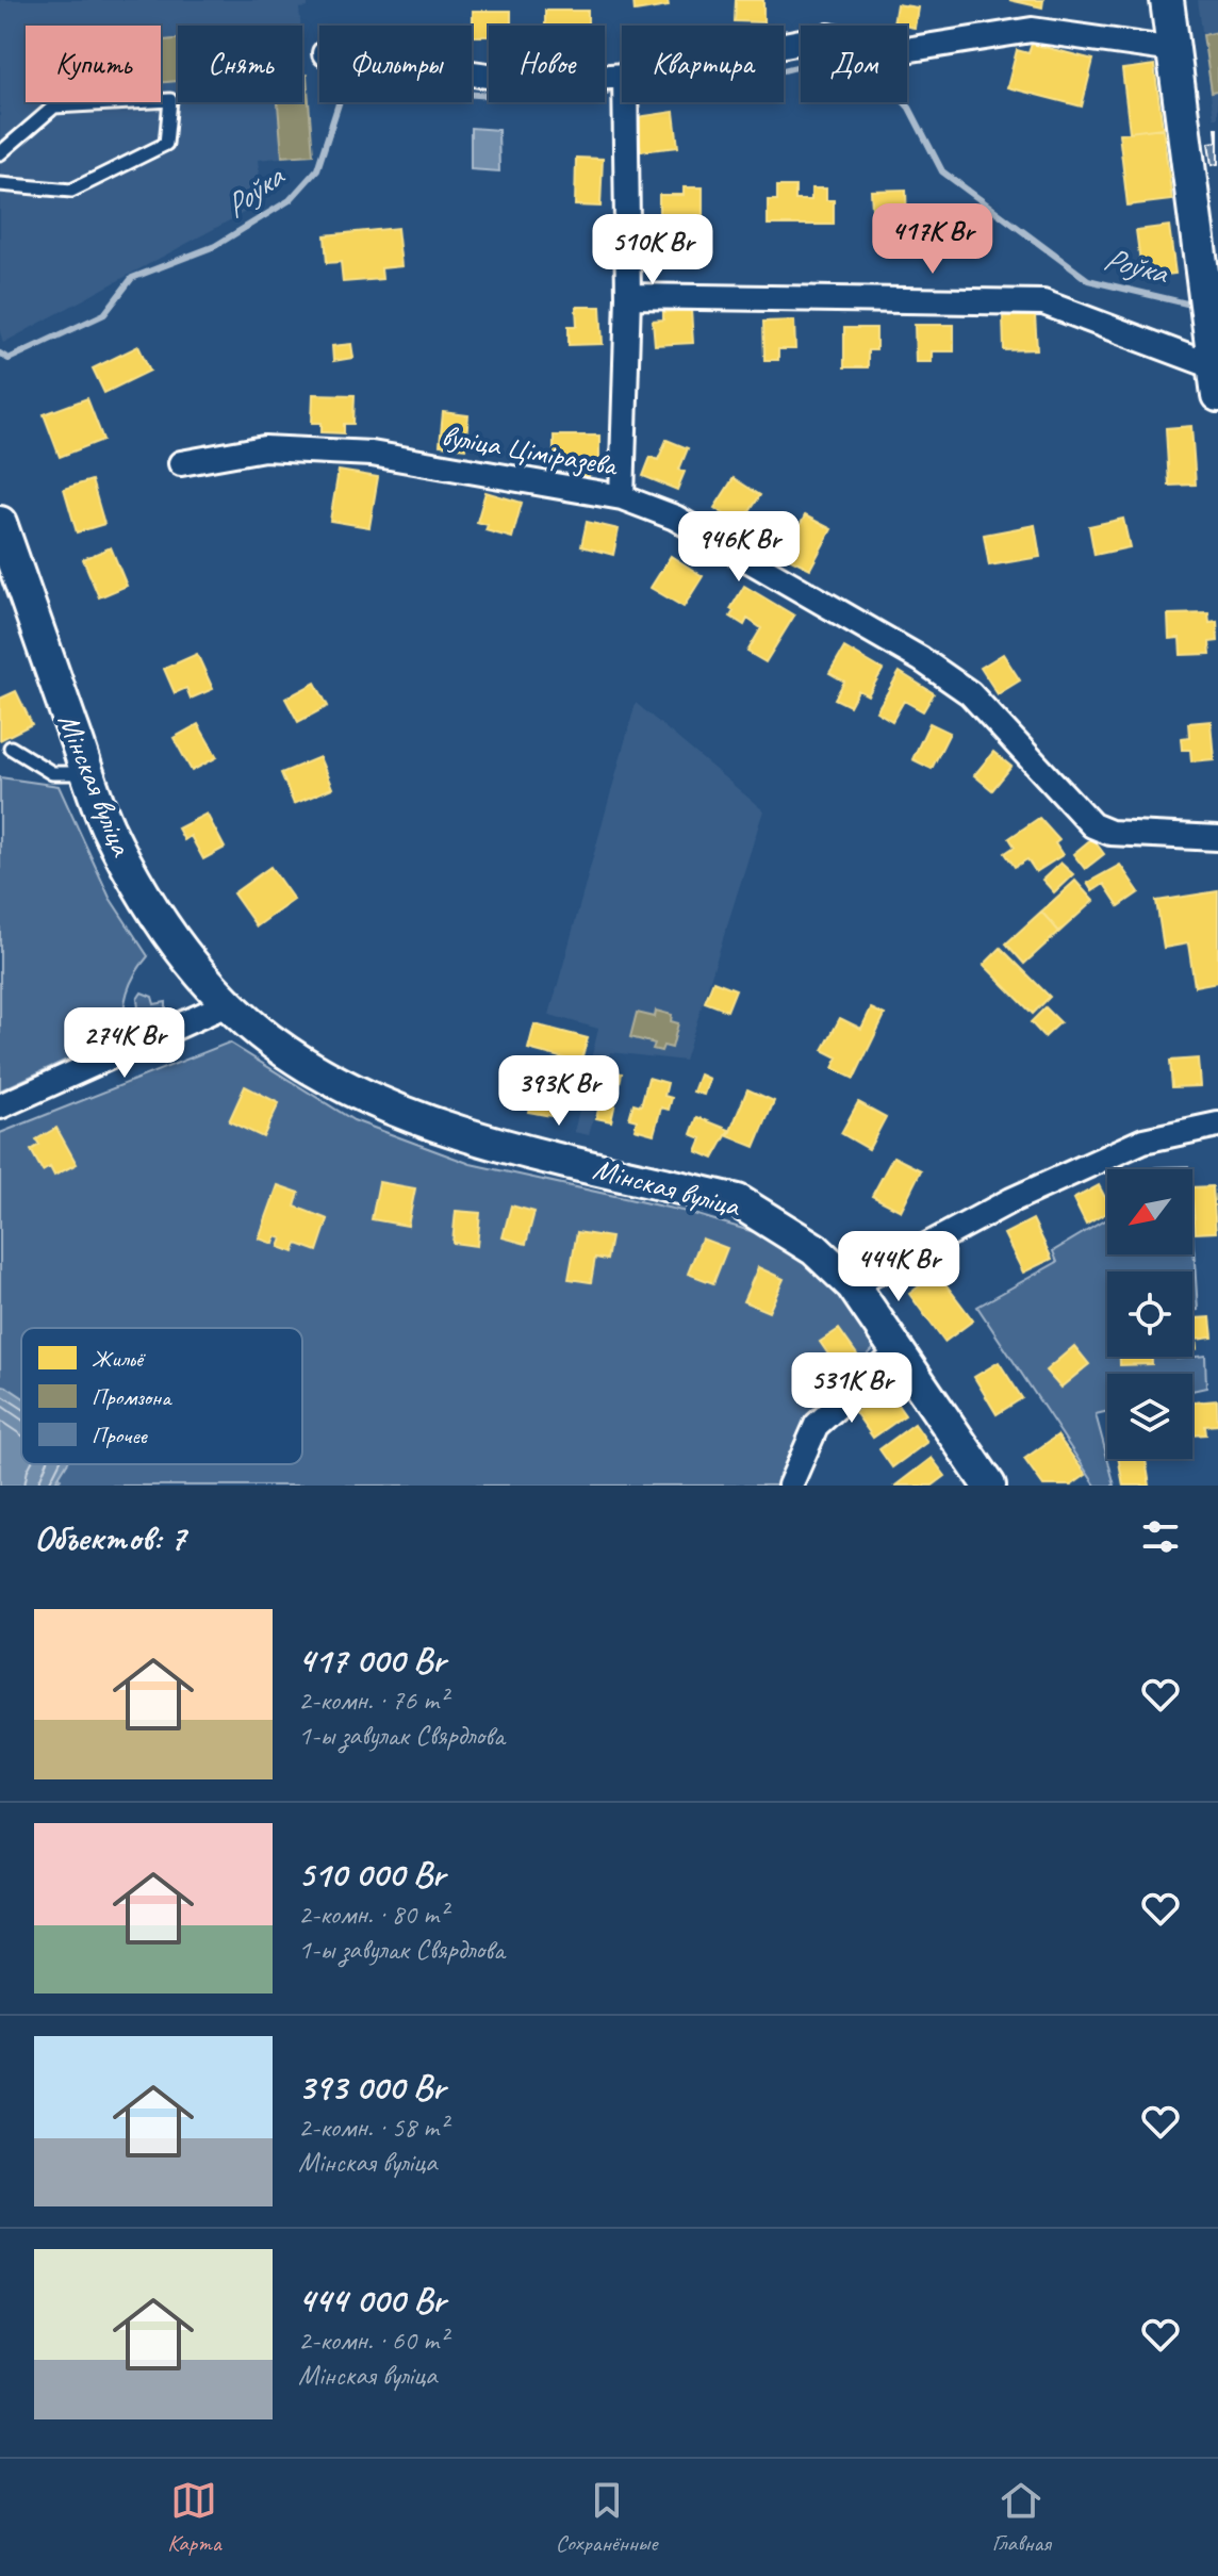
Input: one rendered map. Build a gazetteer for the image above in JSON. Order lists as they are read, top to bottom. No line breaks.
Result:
{"streets":{"street":["вуліца Ціміразева","Мінская вуліца"]},"water":["Роўка"],"legend":["Жильё","Промзона","Прочее"],"north":"bottom left","page":{"chip":["Купить","Снять","Фильтры","Новое","Квартира","Дом"],"price":["417K Br","510K Br","946K Br","274K Br","393K Br","444K Br","531K Br"],"heading":"Объектов: 7","list":[{"name":"417 000 Br","note":"2-комн. · 76 m² · 1-ы завулак Свярдлова"},{"name":"510 000 Br","note":"2-комн. · 80 m² · 1-ы завулак Свярдлова"},{"name":"393 000 Br","note":"2-комн. · 58 m² · Мінская вуліца"},{"name":"444 000 Br","note":"2-комн. · 60 m² · Мінская вуліца"}],"tabs":["Карта","Сохранённые","Главная"]}}
